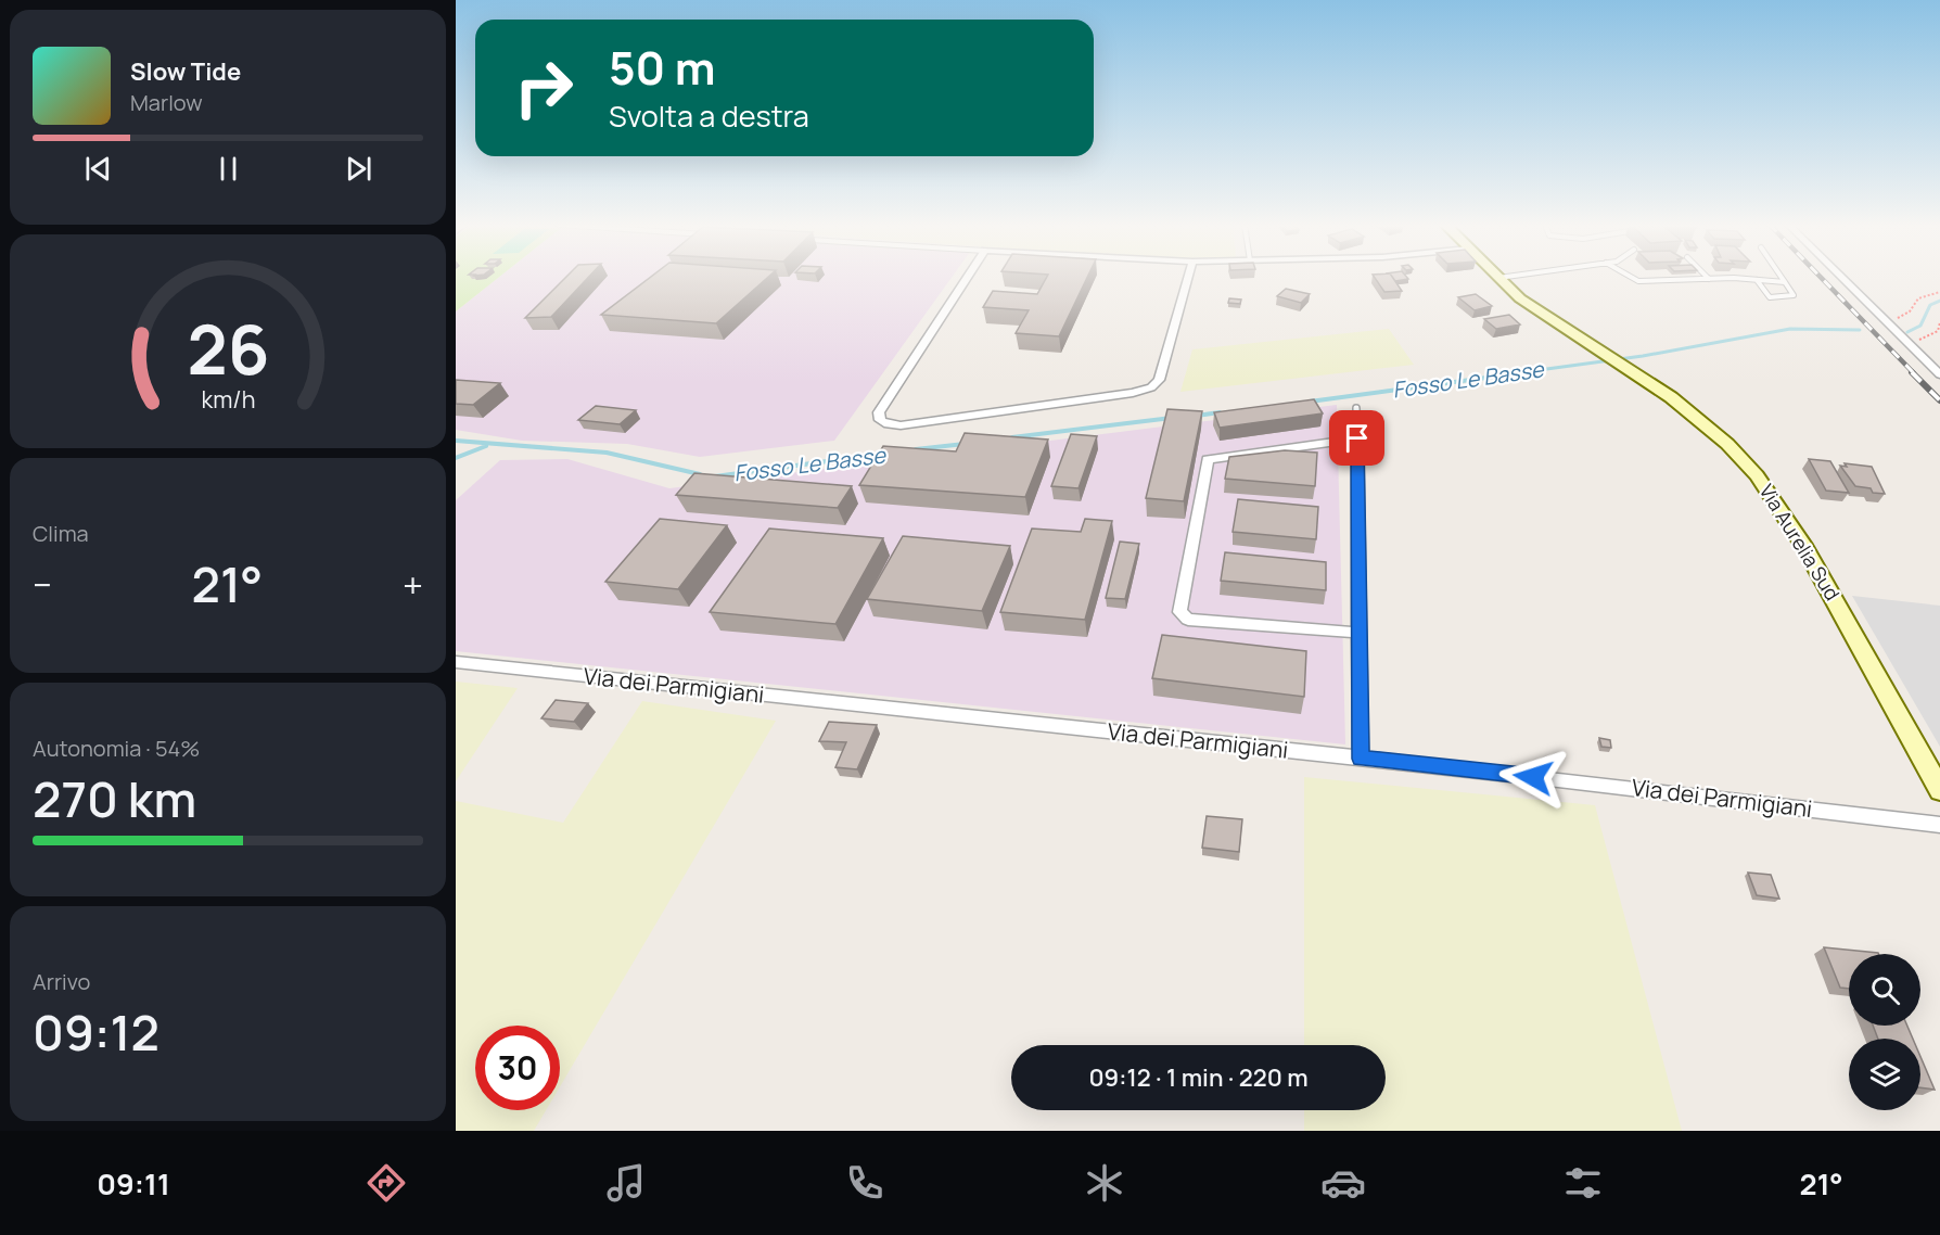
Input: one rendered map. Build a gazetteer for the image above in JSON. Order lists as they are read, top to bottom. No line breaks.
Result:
{"streets":{"main road":["Via Aurelia Sud"],"street":["Via dei Parmigiani"]},"water":["Fosso Le Basse"],"page":{"turn":["50 m","Svolta a destra"],"song":["Slow Tide","Marlow"],"tile":["Clima",["Autonomia · 54%","270 km"],["Arrivo","09:12"]],"heat":["−","21°","+"],"limit":"30","trip":"09:12 · 1 min · 220 m","tabs":["09:11","21°"],"gauge":["26","km/h"]}}
